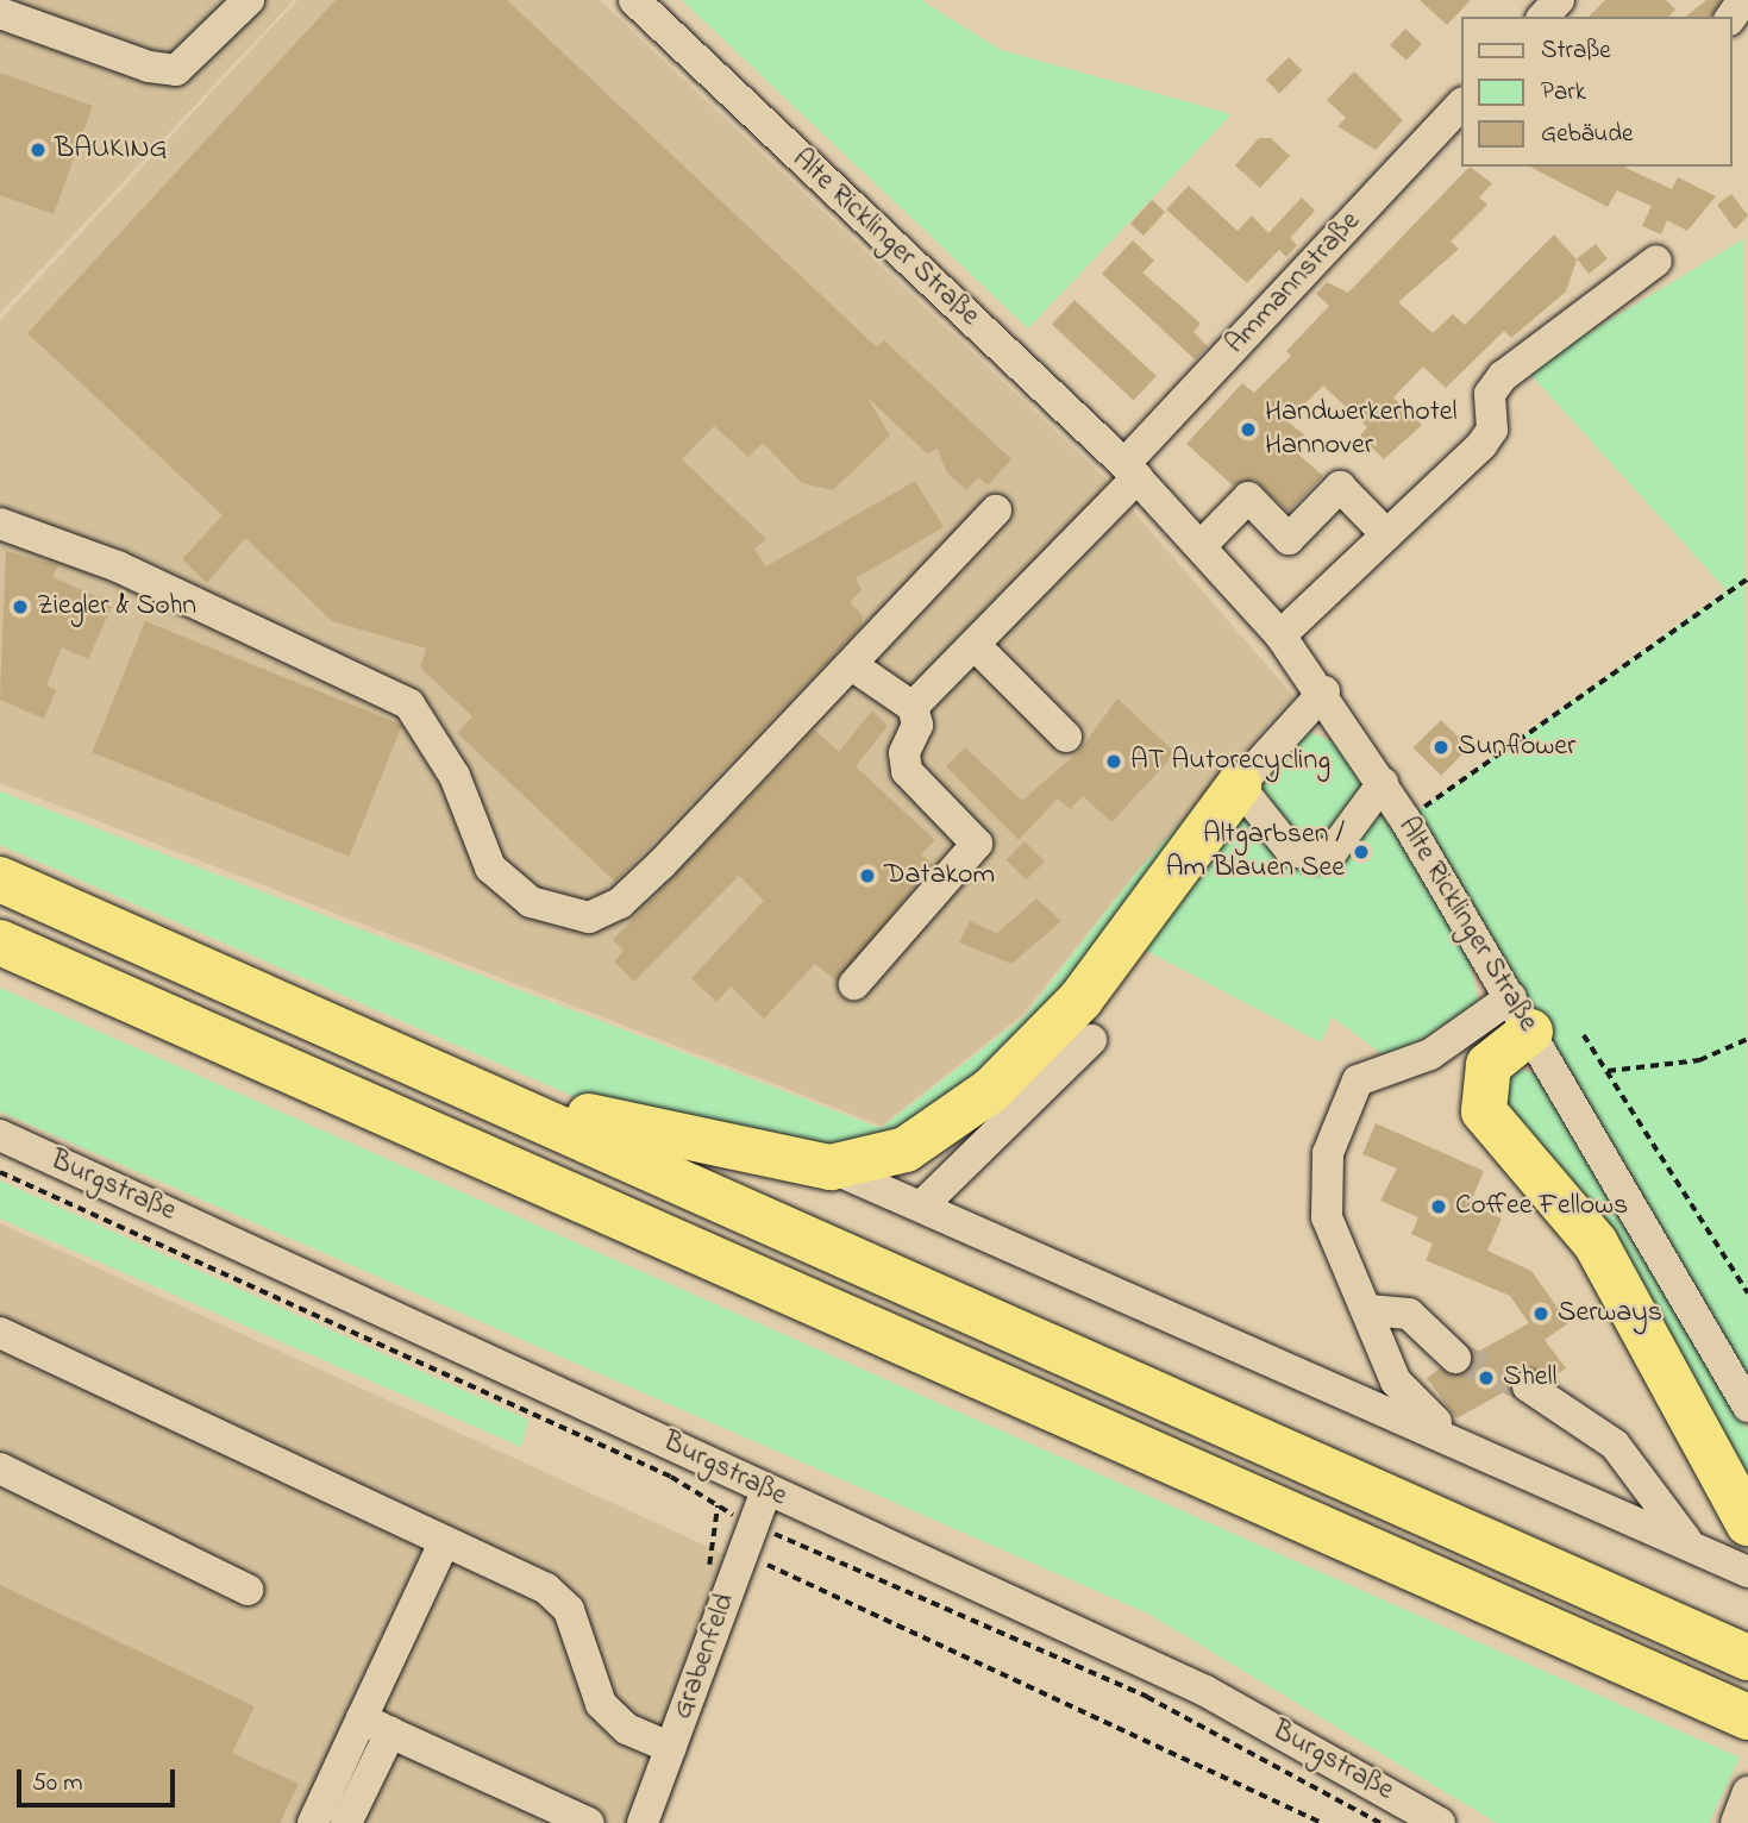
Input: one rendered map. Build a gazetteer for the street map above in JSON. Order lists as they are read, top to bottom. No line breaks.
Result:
{"streets":{"street":["Alte Ricklinger Straße","Ammannstraße","Burgstraße","Grabenfeld"]},"crossings":[["Alte Ricklinger Straße","Ammannstraße"],["Burgstraße","Grabenfeld"]],"places":["BAUKING","Handwerkerhotel Hannover","Ziegler & Sohn","Sunflower","AT Autorecycling","Altgarbsen / Am Blauen See","Datakom","Coffee Fellows","Serways","Shell"],"legend":["Straße","Park","Gebäude"],"scale_bar":"50 m"}
